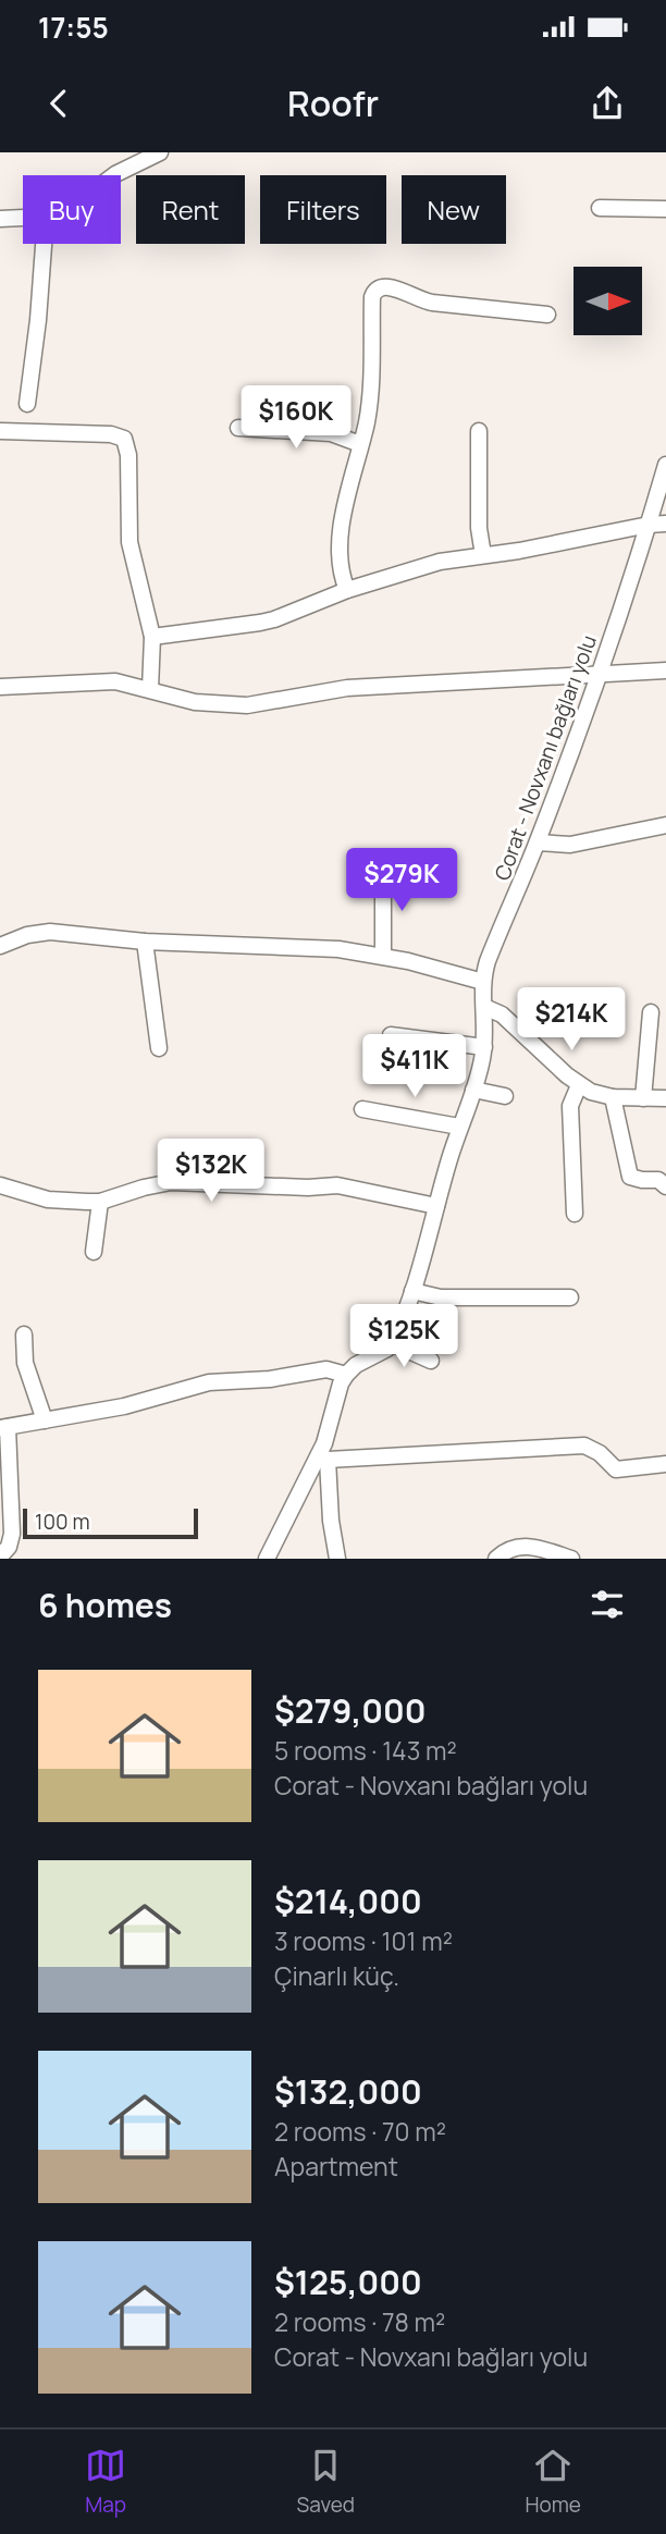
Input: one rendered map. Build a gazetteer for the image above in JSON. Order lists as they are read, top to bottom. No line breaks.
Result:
{"streets":{"street":["Corat - Novxanı bağları yolu"]},"scale_bar":"100 m","north":"right","page":{"status":"17:55","header":"Roofr","chip":["Buy","Rent","Filters","New"],"price":["$160K","$279K","$214K","$411K","$132K","$125K"],"scale":"100 m","heading":"6 homes","list":[{"name":"$279,000","note":"5 rooms · 143 m² · Corat - Novxanı bağları yolu"},{"name":"$214,000","note":"3 rooms · 101 m² · Çinarlı küç."},{"name":"$132,000","note":"2 rooms · 70 m² · Apartment"},{"name":"$125,000","note":"2 rooms · 78 m² · Corat - Novxanı bağları yolu"}],"tabs":["Map","Saved","Home"]}}
